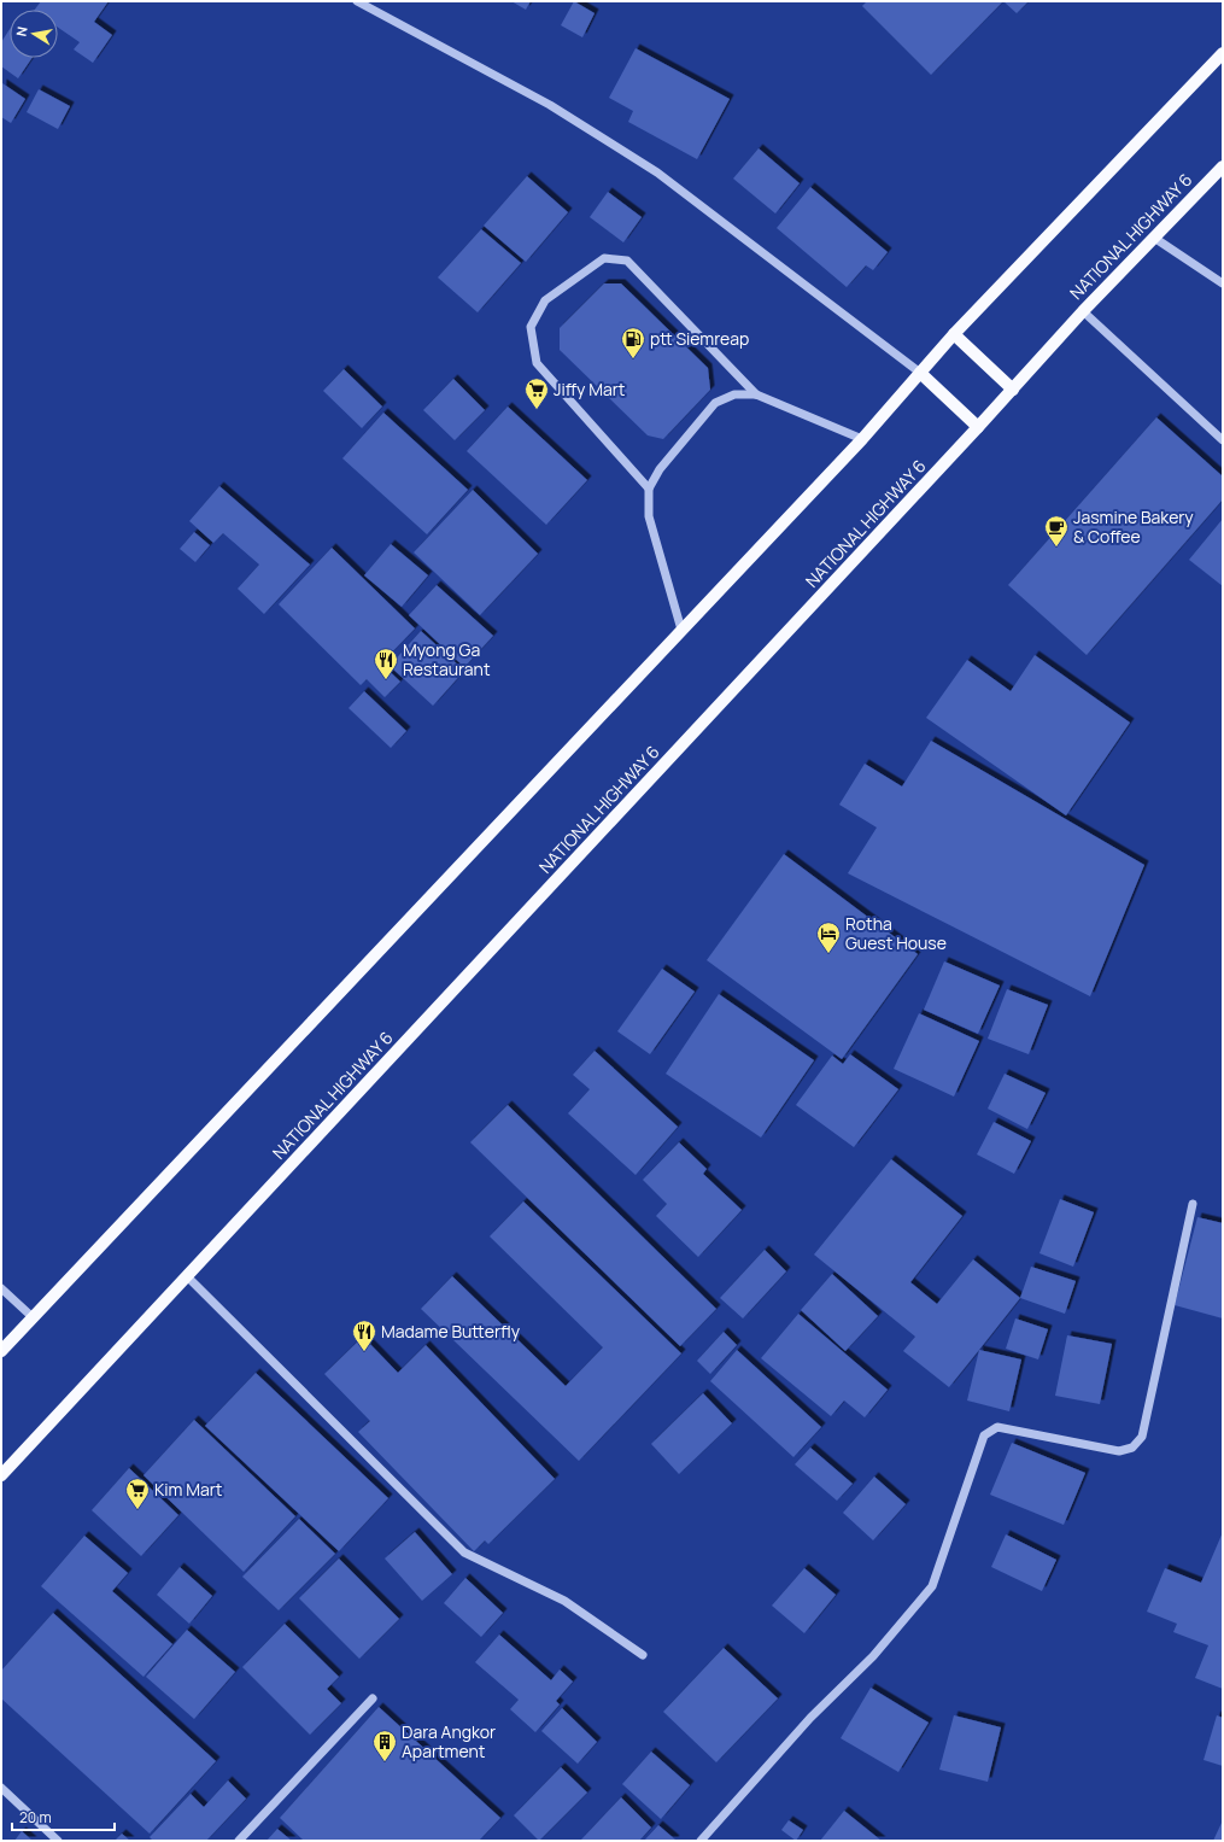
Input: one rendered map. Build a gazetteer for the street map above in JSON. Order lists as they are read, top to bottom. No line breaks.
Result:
{"streets":{"main road":["NATIONAL HIGHWAY 6"]},"places":{"fuel station":["ptt Siemreap"],"supermarket":["Jiffy Mart","Kim Mart"],"cafe":["Jasmine Bakery & Coffee"],"restaurant":["Myong Ga Restaurant","Madame Butterfly"],"hotel":["Rotha Guest House"],"building":["Dara Angkor Apartment"]},"scale_bar":"20 m","north":"left"}
